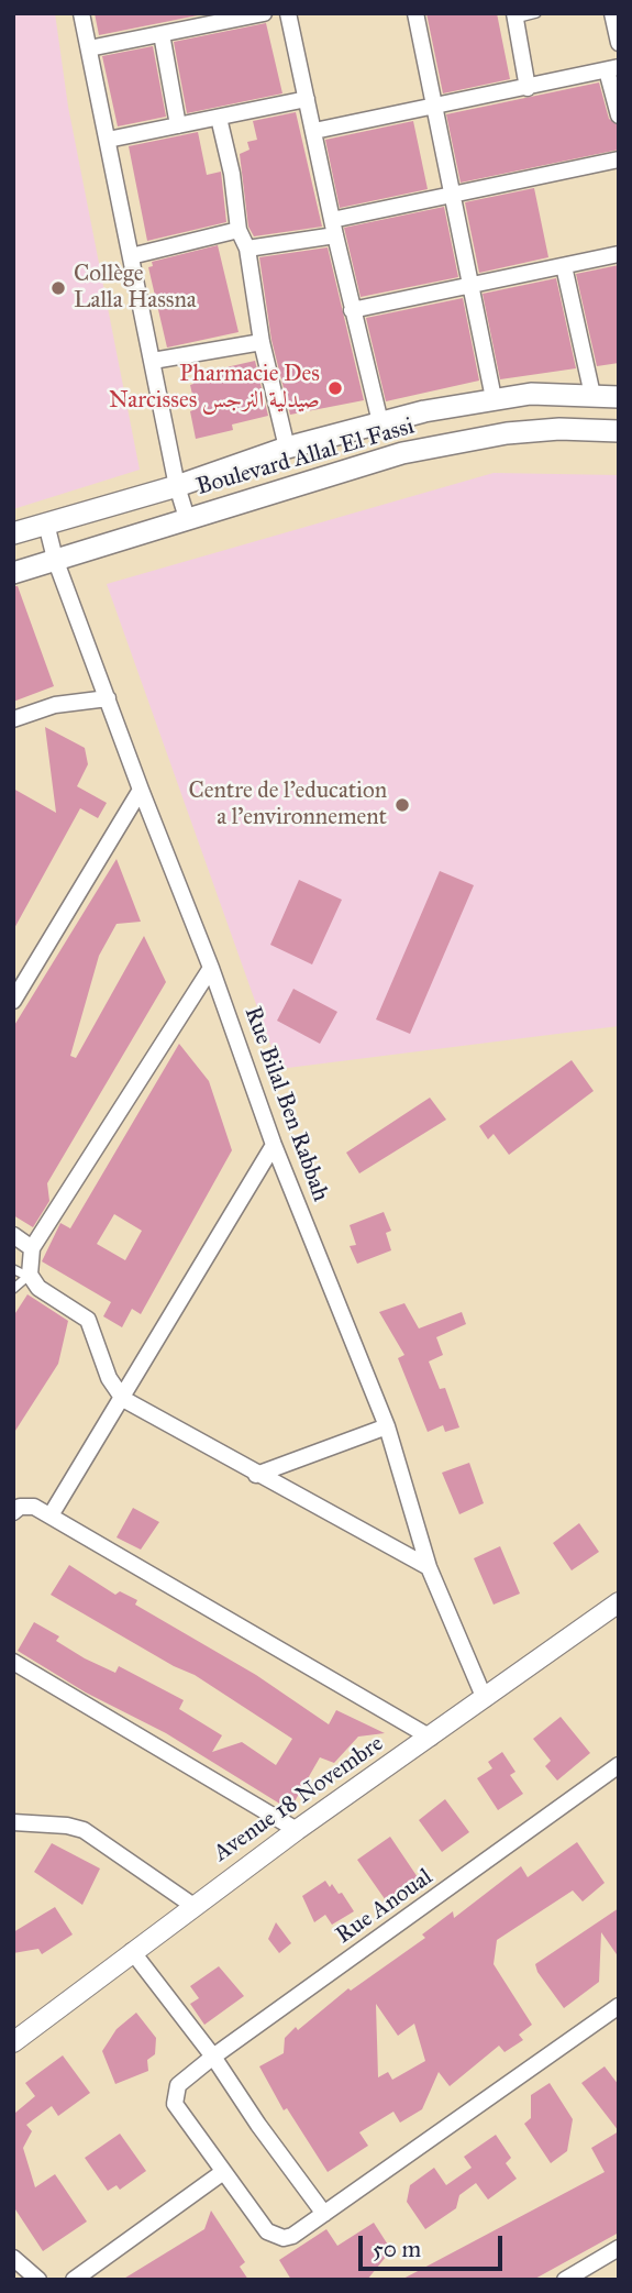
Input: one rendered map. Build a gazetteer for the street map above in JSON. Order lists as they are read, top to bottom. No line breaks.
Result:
{"streets":{"main road":["Boulevard Allal El Fassi"],"street":["Rue Bilal Ben Rabbah","Avenue 18 Novembre","Rue Anoual"]},"crossings":[["Boulevard Allal El Fassi","Rue Bilal Ben Rabbah"],["Rue Bilal Ben Rabbah","Avenue 18 Novembre"]],"places":["Collège Lalla Hassna","Pharmacie Des Narcisses صيدلية النرجس","Centre de l'education a l'environnement"],"scale_bar":"50 m"}
